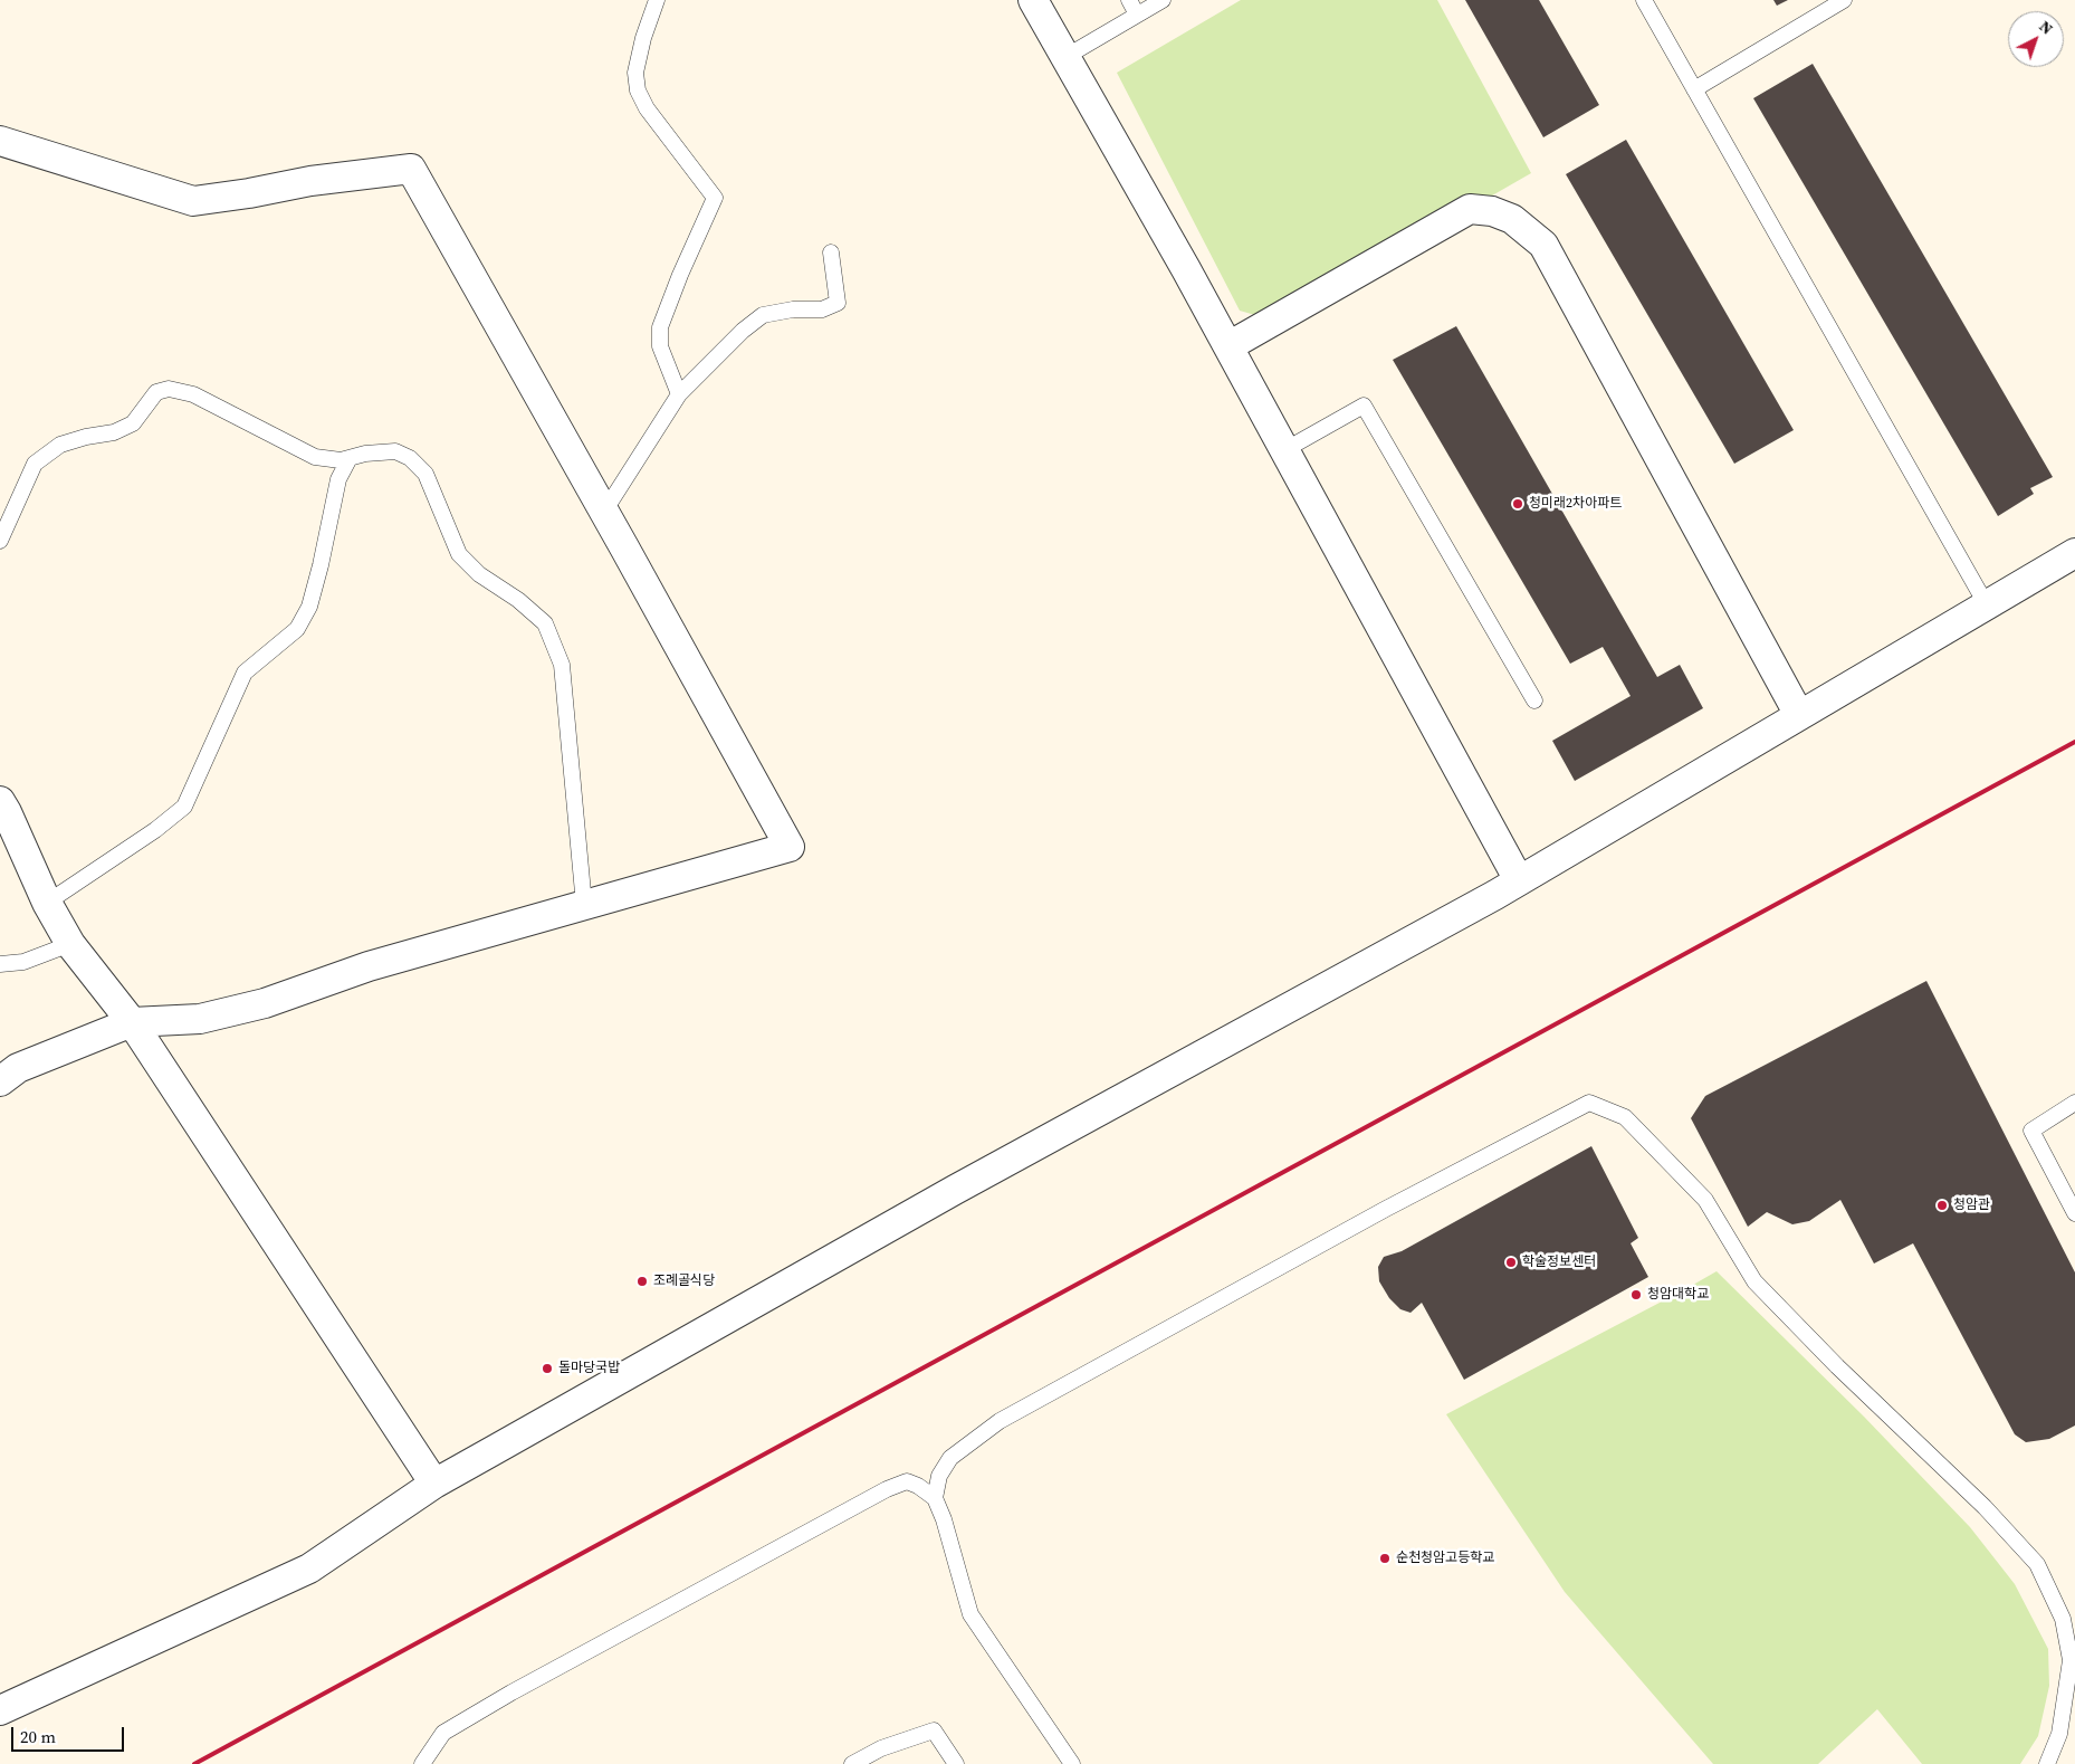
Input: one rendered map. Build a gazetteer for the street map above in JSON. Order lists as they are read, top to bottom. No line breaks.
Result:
{"places":["청미래2차아파트","청암관","학술정보센터","조례골식당","청암대학교","돌마당국밥","순천청암고등학교"],"scale_bar":"20 m","north":"top right"}
